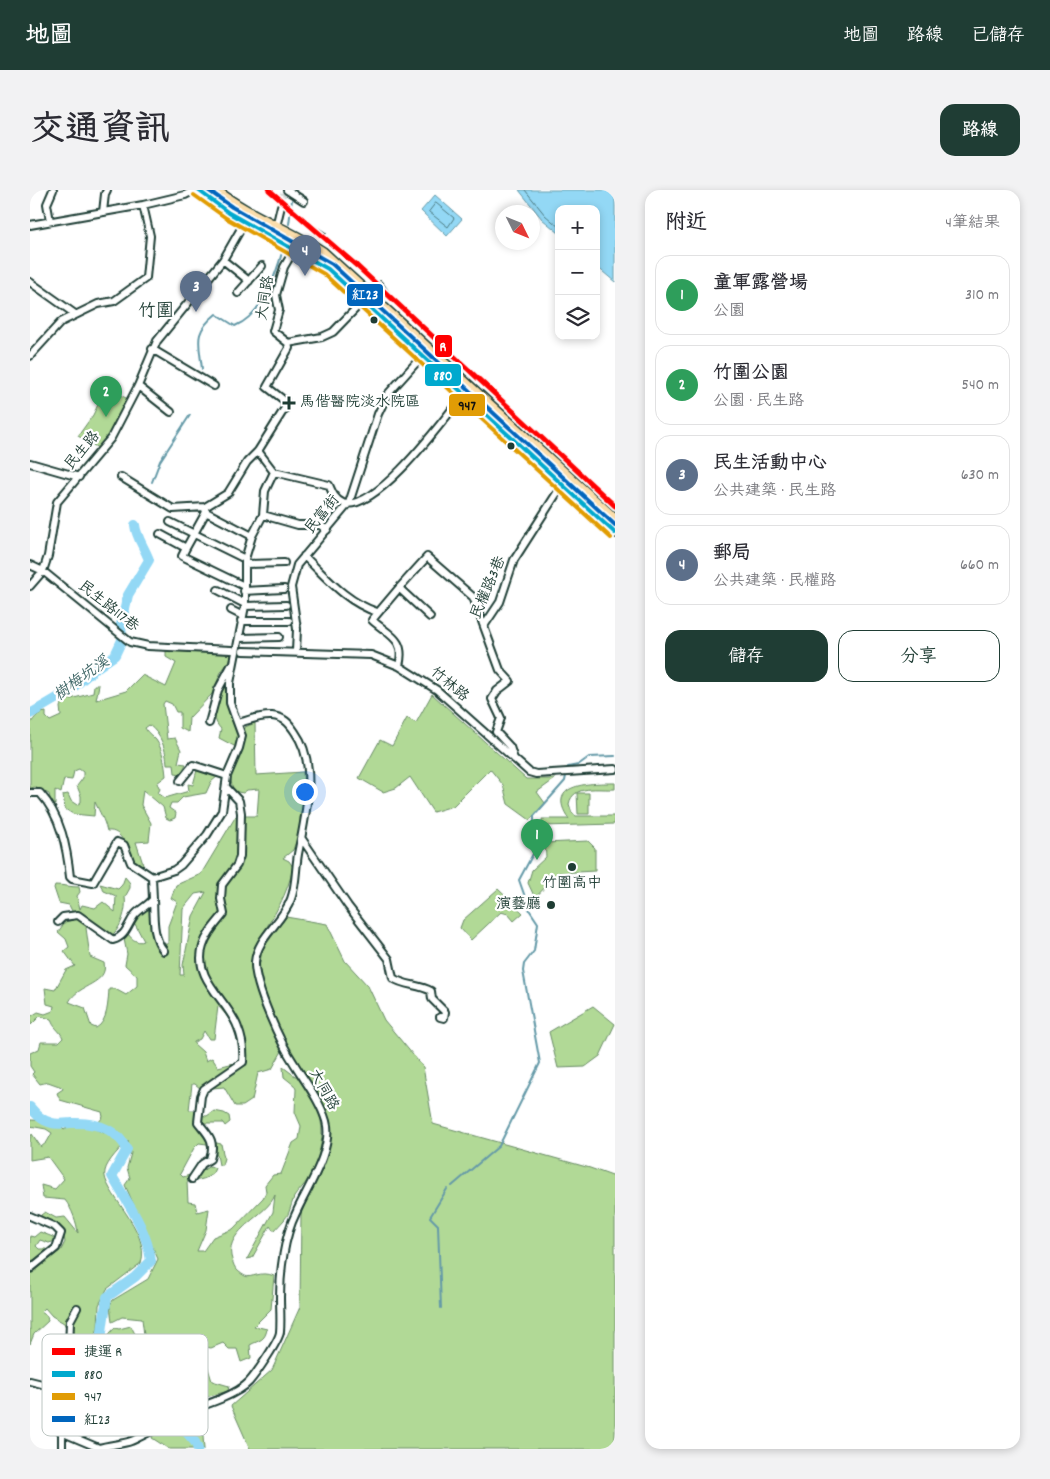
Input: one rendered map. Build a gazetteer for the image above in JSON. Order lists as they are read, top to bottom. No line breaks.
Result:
{"streets":{"street":["大同路","民生路","民富街","民權路3巷","民生路117巷","竹林路"]},"crossings":[["民生路","民生路117巷"],["民富街","竹林路"],["民權路3巷","竹林路"]],"districts":["竹圍"],"water":["樹梅坑溪"],"places":{"health":["馬偕醫院淡水院區"],"other":["竹圍高中","演藝廳"]},"lines":["metro line R","transit line 880","transit line 紅23","transit line 947"],"legend":["捷運 R","880","947","紅23"],"north":"bottom right","page":{"header":"地圖","nav":["地圖","路線","已儲存"],"title":"交通資訊","buttons":["路線",["儲存","分享"]],"heading":["附近","4筆結果"],"map_buttons":["+","−"],"pins":["4","3","2","1"],"list":[{"mark":"1","name":"童軍露營場","note":"公園","value":"310 m"},{"mark":"2","name":"竹圍公園","note":"公園 · 民生路","value":"540 m"},{"mark":"3","name":"民生活動中心","note":"公共建築 · 民生路","value":"630 m"},{"mark":"4","name":"郵局","note":"公共建築 · 民權路","value":"660 m"}]}}
